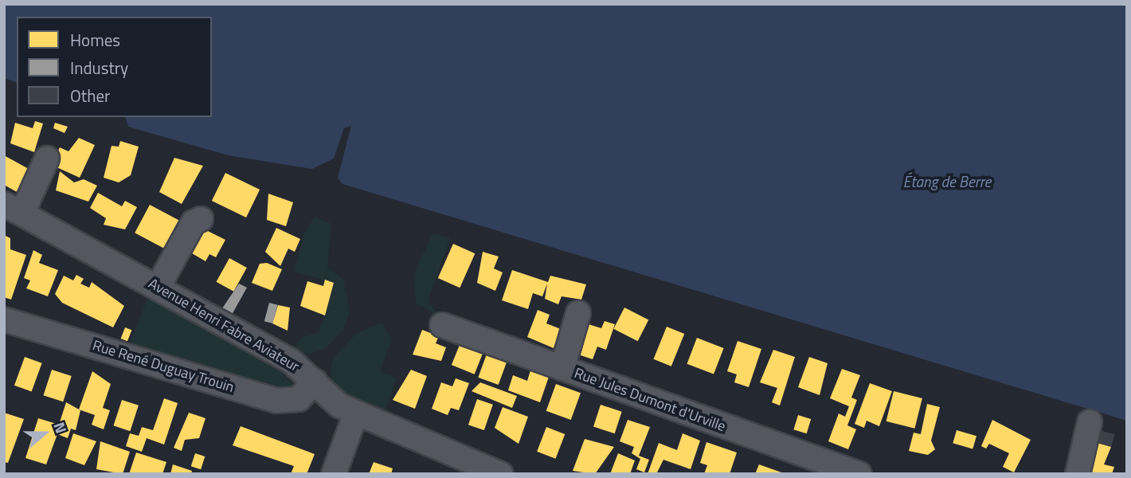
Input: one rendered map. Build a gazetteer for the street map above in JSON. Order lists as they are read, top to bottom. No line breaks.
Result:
{"streets":{"street":["Avenue Henri Fabre Aviateur","Rue René Duguay Trouin","Rue Jules Dumont d'Urville"]},"crossings":[["Avenue Henri Fabre Aviateur","Rue René Duguay Trouin"]],"water":["Étang de Berre"],"legend":["Homes","Industry","Other"],"north":"right"}
